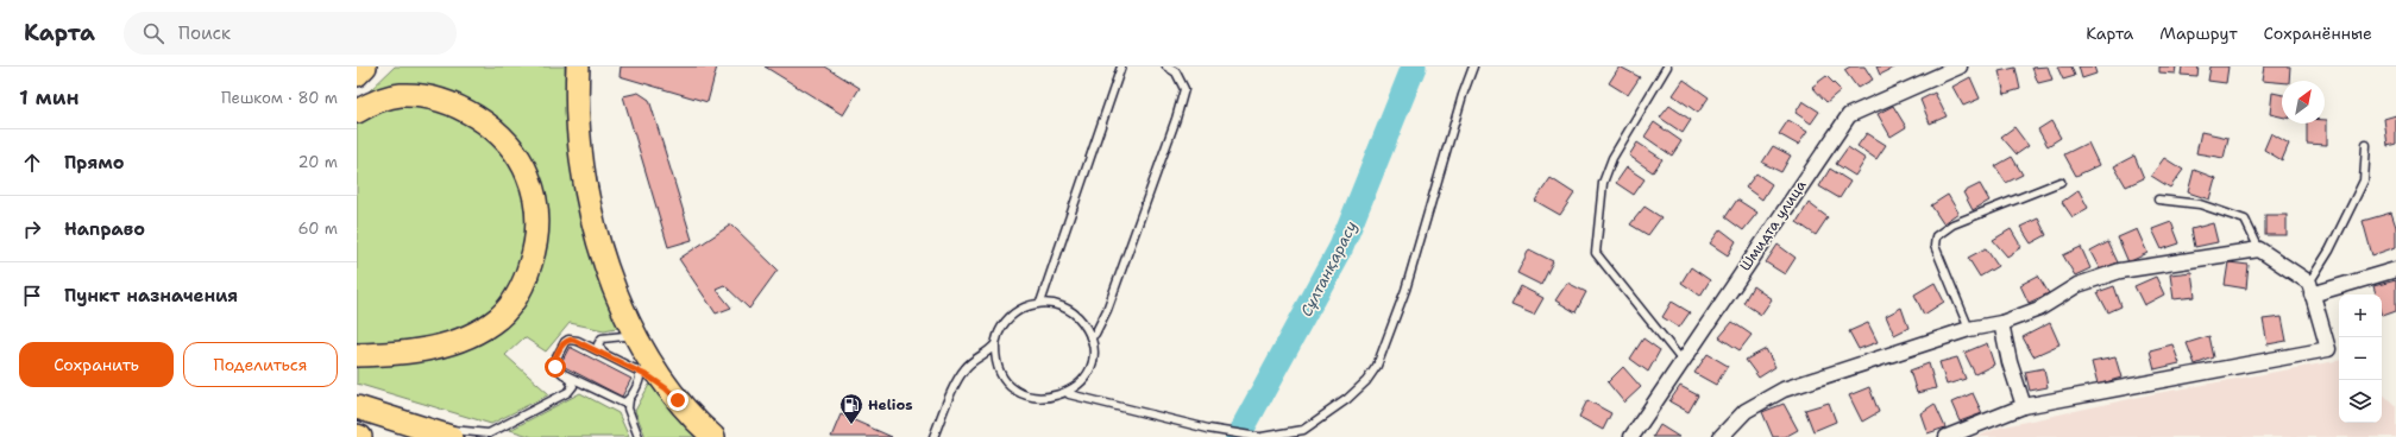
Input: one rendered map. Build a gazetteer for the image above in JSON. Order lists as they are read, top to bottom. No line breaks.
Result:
{"streets":{"street":["Шмидта улица"]},"water":["Сұлтанқарасу"],"places":{"fuel station":["Helios"]},"north":"top right","page":{"header":"Карта","search":"Поиск","nav":["Карта","Маршрут","Сохранённые"],"heading":["1 мин","Пешком · 80 m"],"list":[["Прямо","20 m"],["Направо","60 m"],"Пункт назначения"],"map_buttons":["+","−"],"buttons":["Сохранить","Поделиться"]}}
